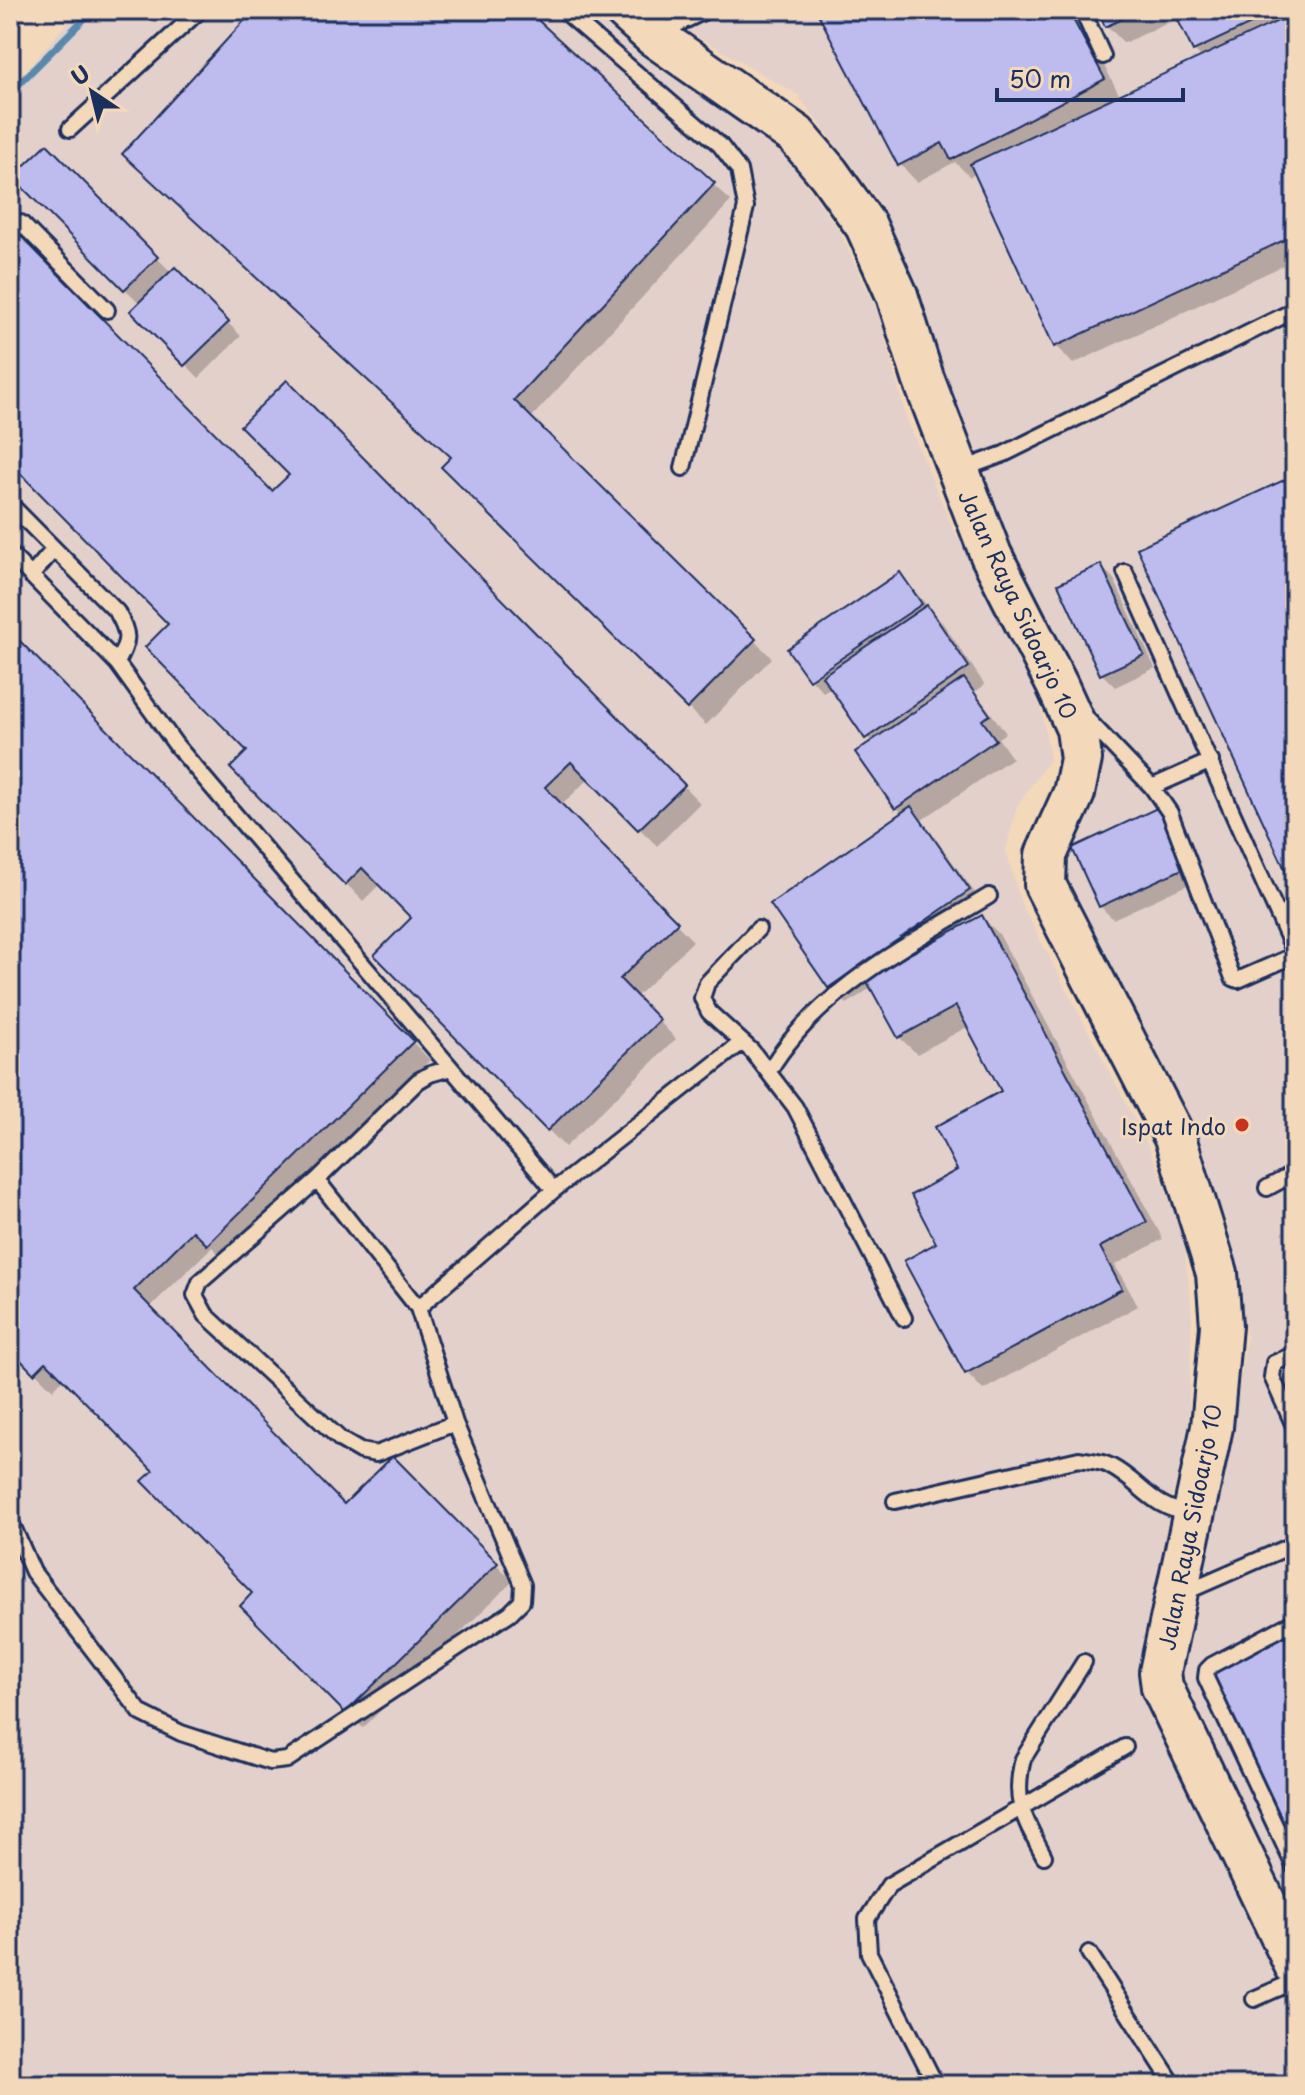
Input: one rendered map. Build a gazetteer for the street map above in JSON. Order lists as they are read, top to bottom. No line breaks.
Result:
{"streets":{"street":["Jalan Raya Sidoarjo 10"]},"places":["Ispat Indo"],"scale_bar":"50 m","north":"top left"}
